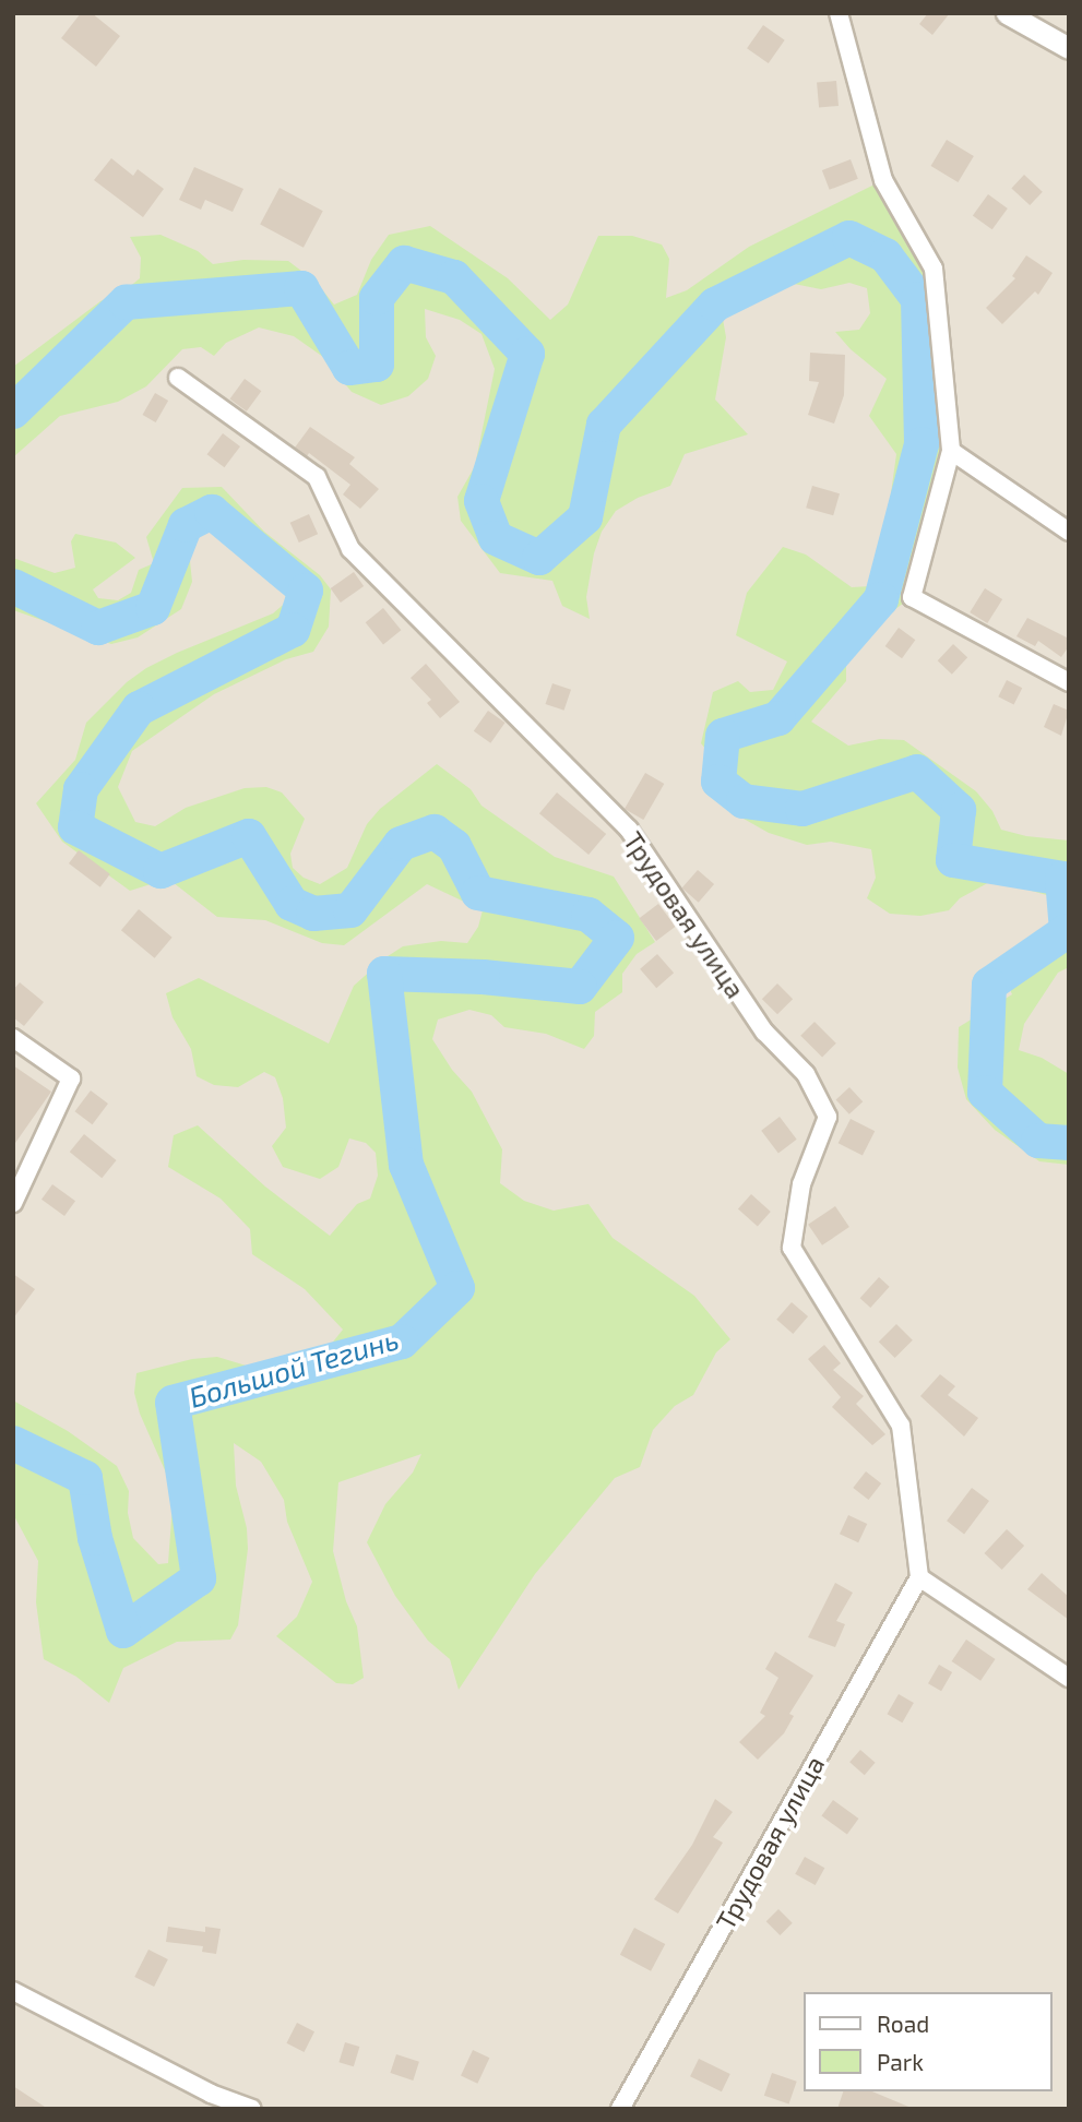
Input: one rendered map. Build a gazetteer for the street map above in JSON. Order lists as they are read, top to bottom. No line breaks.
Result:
{"streets":{"street":["Трудовая улица"]},"water":["Большой Тегинь"],"legend":["Road","Park"]}
